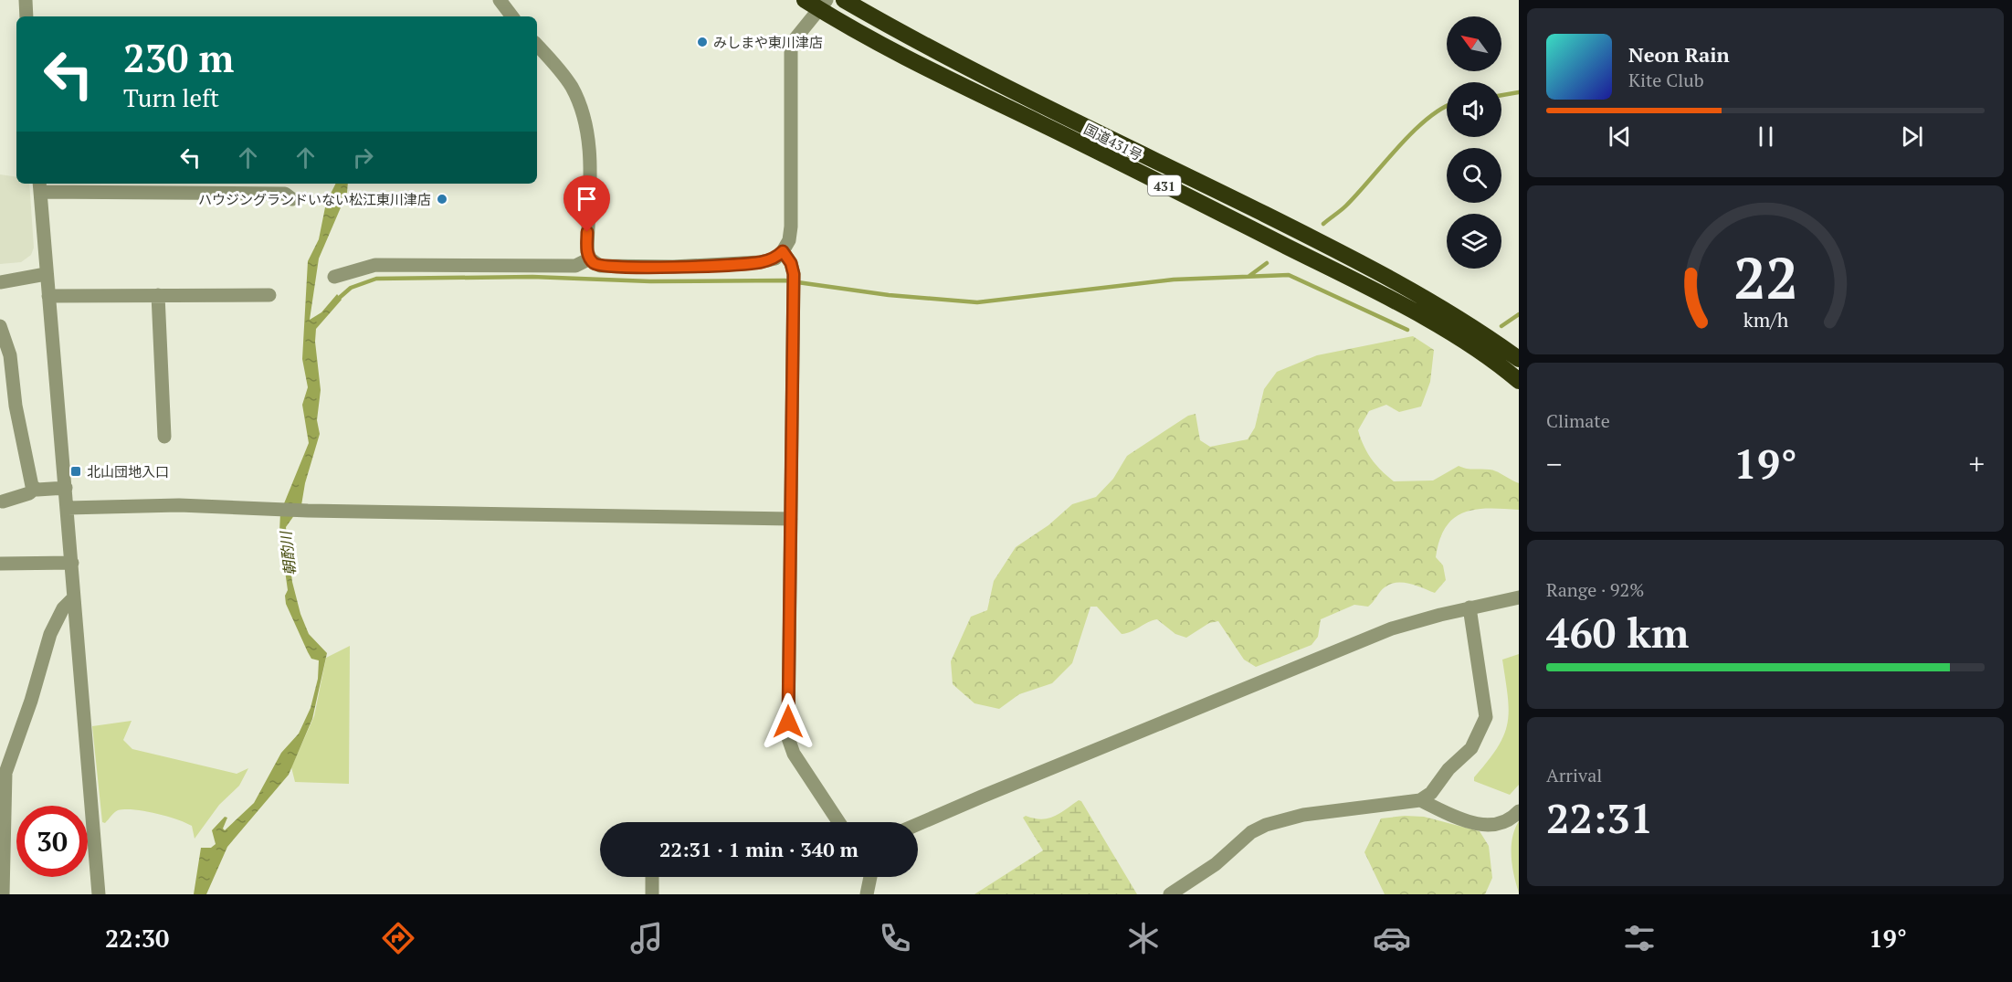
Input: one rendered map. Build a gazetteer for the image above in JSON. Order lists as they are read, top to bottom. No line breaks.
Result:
{"streets":{"highway":["国道431号","431"]},"water":["朝酌川"],"places":{"other":["みしまや東川津店","ハウジングランドいない松江東川津店"],"transit":["北山団地入口"]},"north":"top left","page":{"turn":["230 m","Turn left"],"song":["Neon Rain","Kite Club"],"tile":["Climate",["Range · 92%","460 km"],["Arrival","22:31"]],"heat":["−","19°","+"],"limit":"30","trip":"22:31 · 1 min · 340 m","tabs":["22:30","19°"],"gauge":["22","km/h"]}}
